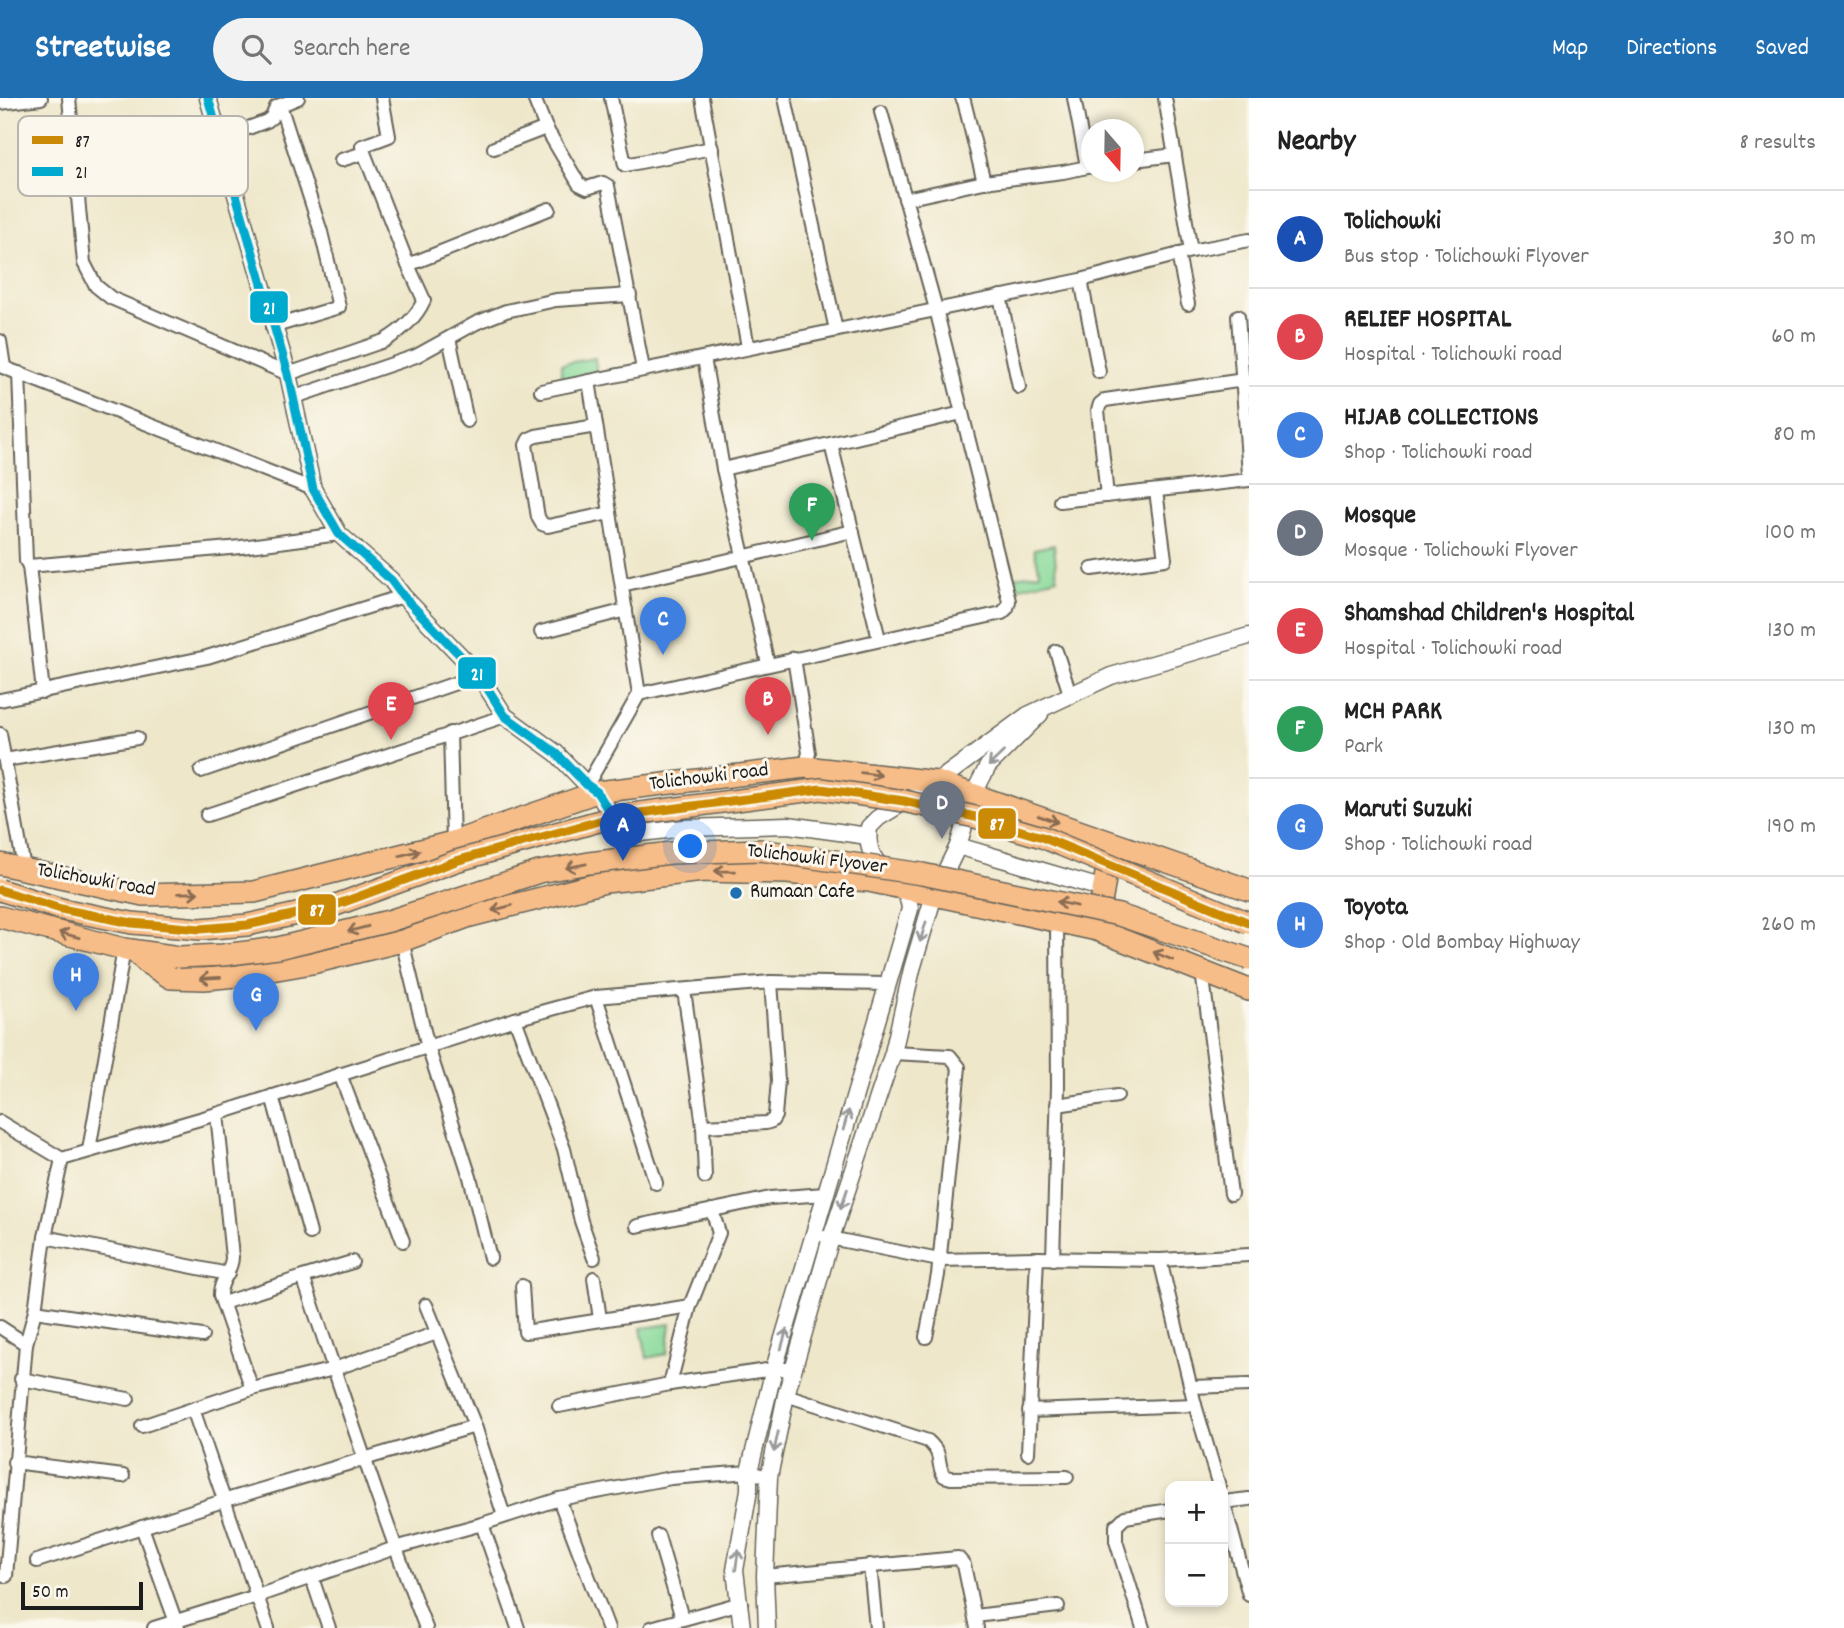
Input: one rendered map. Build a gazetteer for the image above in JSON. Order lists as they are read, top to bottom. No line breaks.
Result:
{"streets":{"main road":["Tolichowki road","Tolichowki Flyover"]},"places":["Rumaan Cafe"],"lines":["transit line 21","transit line 87"],"legend":["87","21"],"scale_bar":"50 m","north":"bottom","page":{"header":"Streetwise","search":"Search here","nav":["Map","Directions","Saved"],"heading":["Nearby","8 results"],"list":[{"mark":"A","name":"Tolichowki","note":"Bus stop · Tolichowki Flyover","value":"30 m"},{"mark":"B","name":"RELIEF HOSPITAL","note":"Hospital · Tolichowki road","value":"60 m"},{"mark":"C","name":"HIJAB COLLECTIONS","note":"Shop · Tolichowki road","value":"80 m"},{"mark":"D","name":"Mosque","note":"Mosque · Tolichowki Flyover","value":"100 m"},{"mark":"E","name":"Shamshad Children's Hospital","note":"Hospital · Tolichowki road","value":"130 m"},{"mark":"F","name":"MCH PARK","note":"Park","value":"130 m"},{"mark":"G","name":"Maruti Suzuki","note":"Shop · Tolichowki road","value":"190 m"},{"mark":"H","name":"Toyota","note":"Shop · Old Bombay Highway","value":"260 m"}],"pins":["F","C","B","E","D","A","H","G"],"map_buttons":["+","−"],"scale":"50 m"}}
